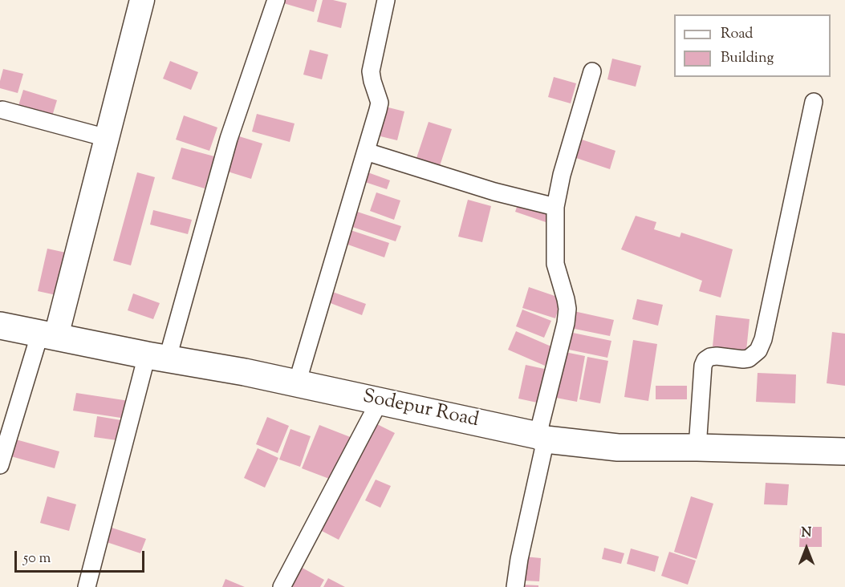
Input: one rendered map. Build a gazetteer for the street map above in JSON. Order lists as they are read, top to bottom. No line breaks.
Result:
{"streets":{"main road":["Sodepur Road"]},"legend":["Road","Building"],"scale_bar":"50 m","north":"top"}
